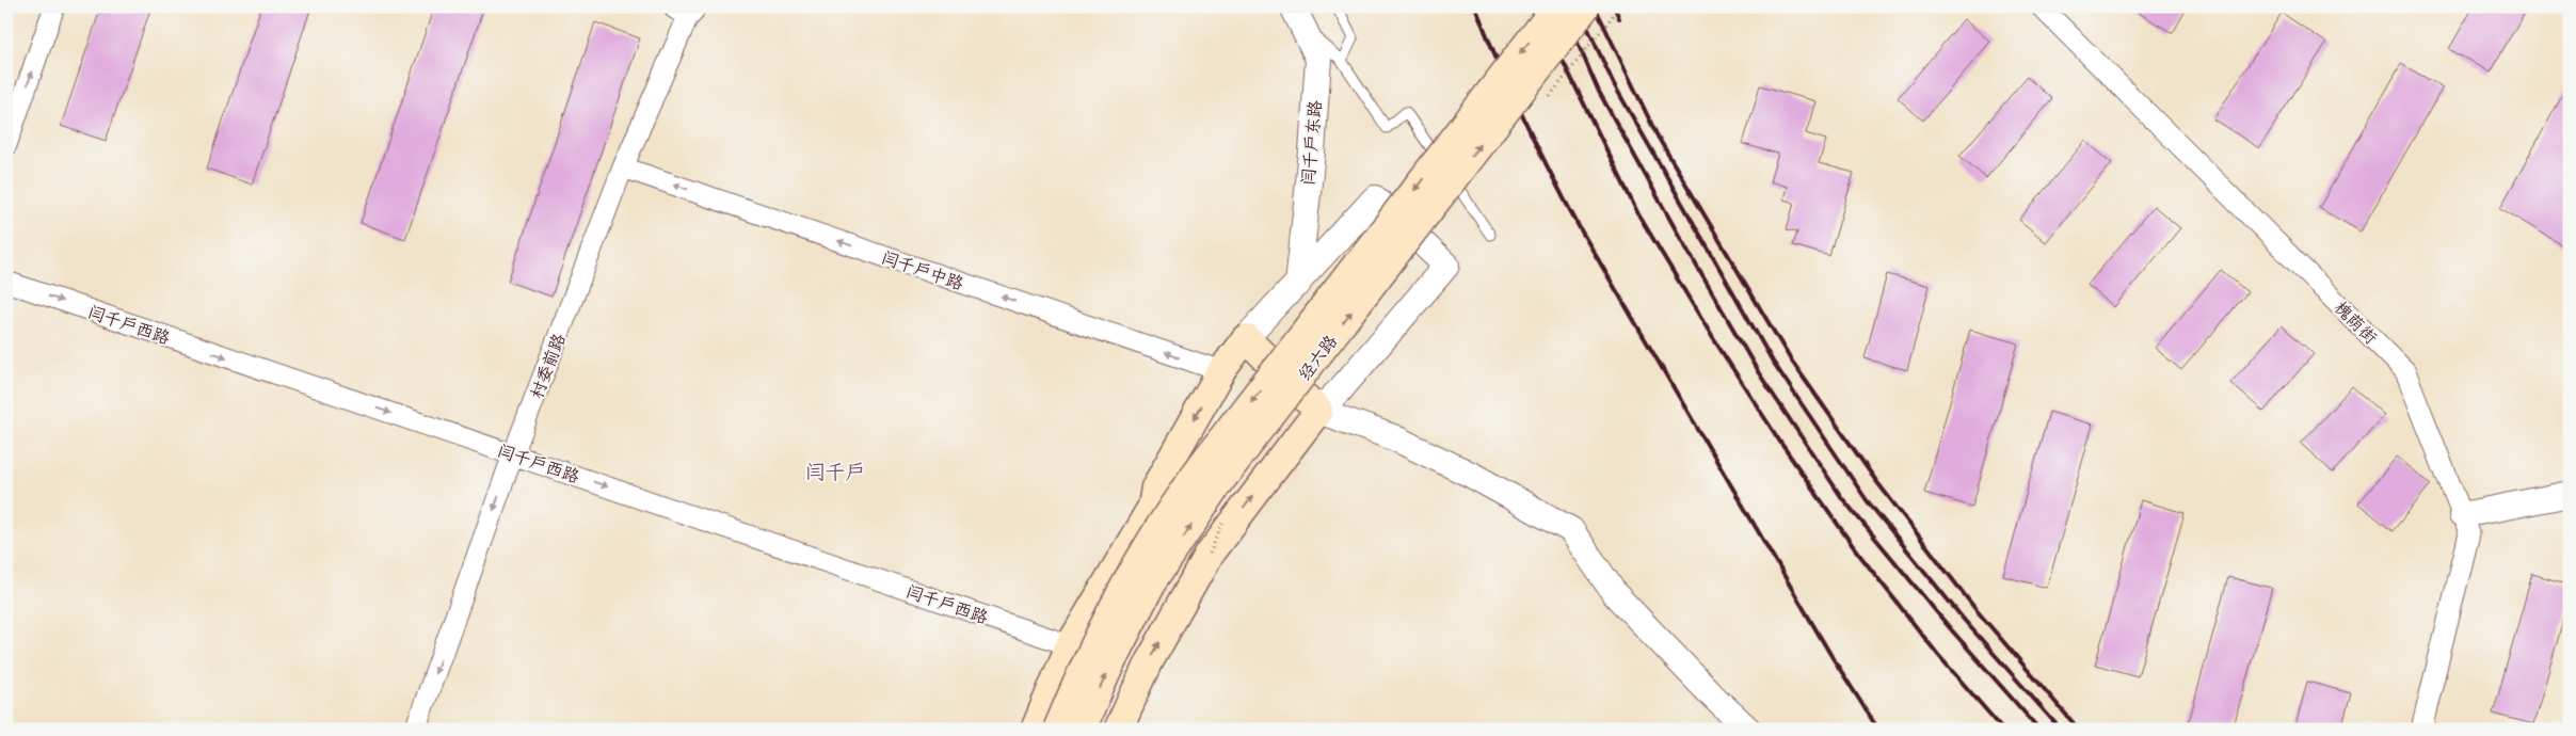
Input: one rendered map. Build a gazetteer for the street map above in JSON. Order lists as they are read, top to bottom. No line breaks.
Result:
{"streets":{"main road":["经六路"],"street":["闫千户东路","闫千户中路","槐荫街","闫千户西路","村委前路"]},"crossings":[["闫千户中路","村委前路"],["闫千户西路","村委前路"]],"one_way":["闫千户中路","闫千户西路","村委前路"],"districts":["闫千户"]}
